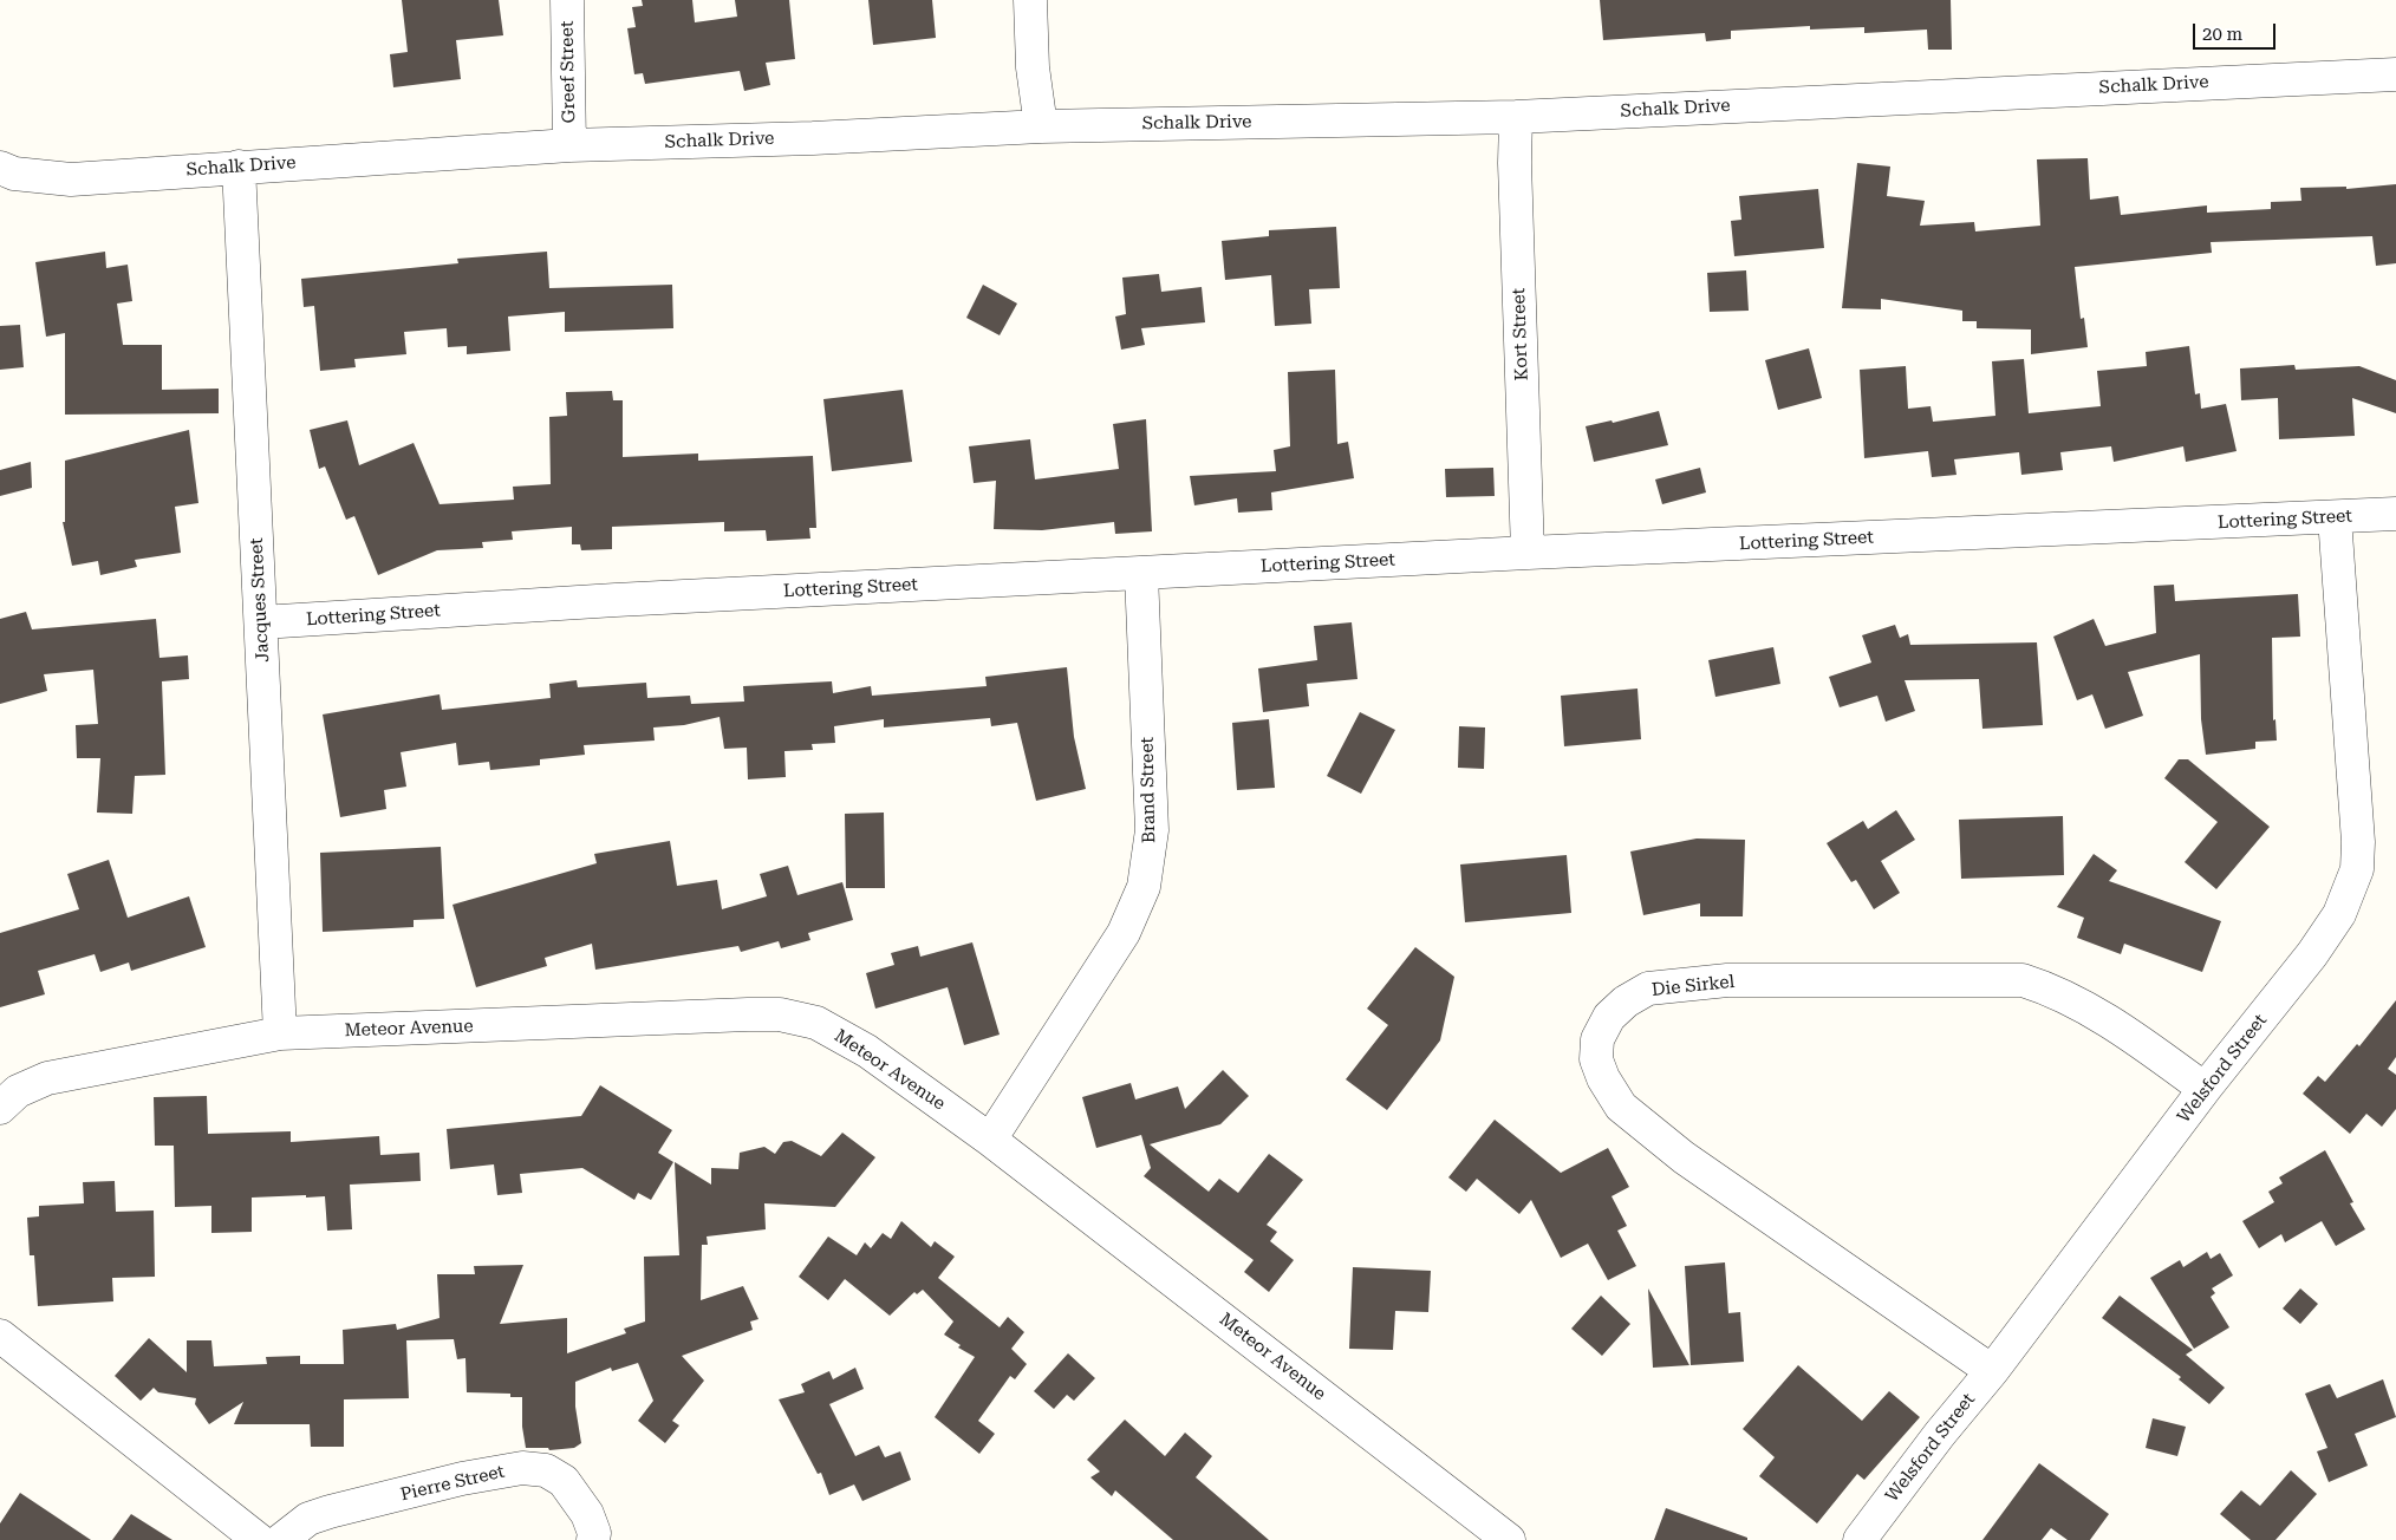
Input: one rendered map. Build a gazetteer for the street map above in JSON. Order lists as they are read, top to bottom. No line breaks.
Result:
{"streets":{"street":["Greef Street","Schalk Drive","Kort Street","Lottering Street","Jacques Street","Brand Street","Die Sirkel","Meteor Avenue","Welsford Street","Pierre Street"]},"crossings":[["Greef Street","Schalk Drive"],["Schalk Drive","Kort Street"],["Schalk Drive","Jacques Street"],["Kort Street","Lottering Street"],["Lottering Street","Jacques Street"],["Lottering Street","Brand Street"],["Lottering Street","Welsford Street"],["Jacques Street","Meteor Avenue"],["Brand Street","Meteor Avenue"],["Die Sirkel","Welsford Street"]],"scale_bar":"20 m"}
